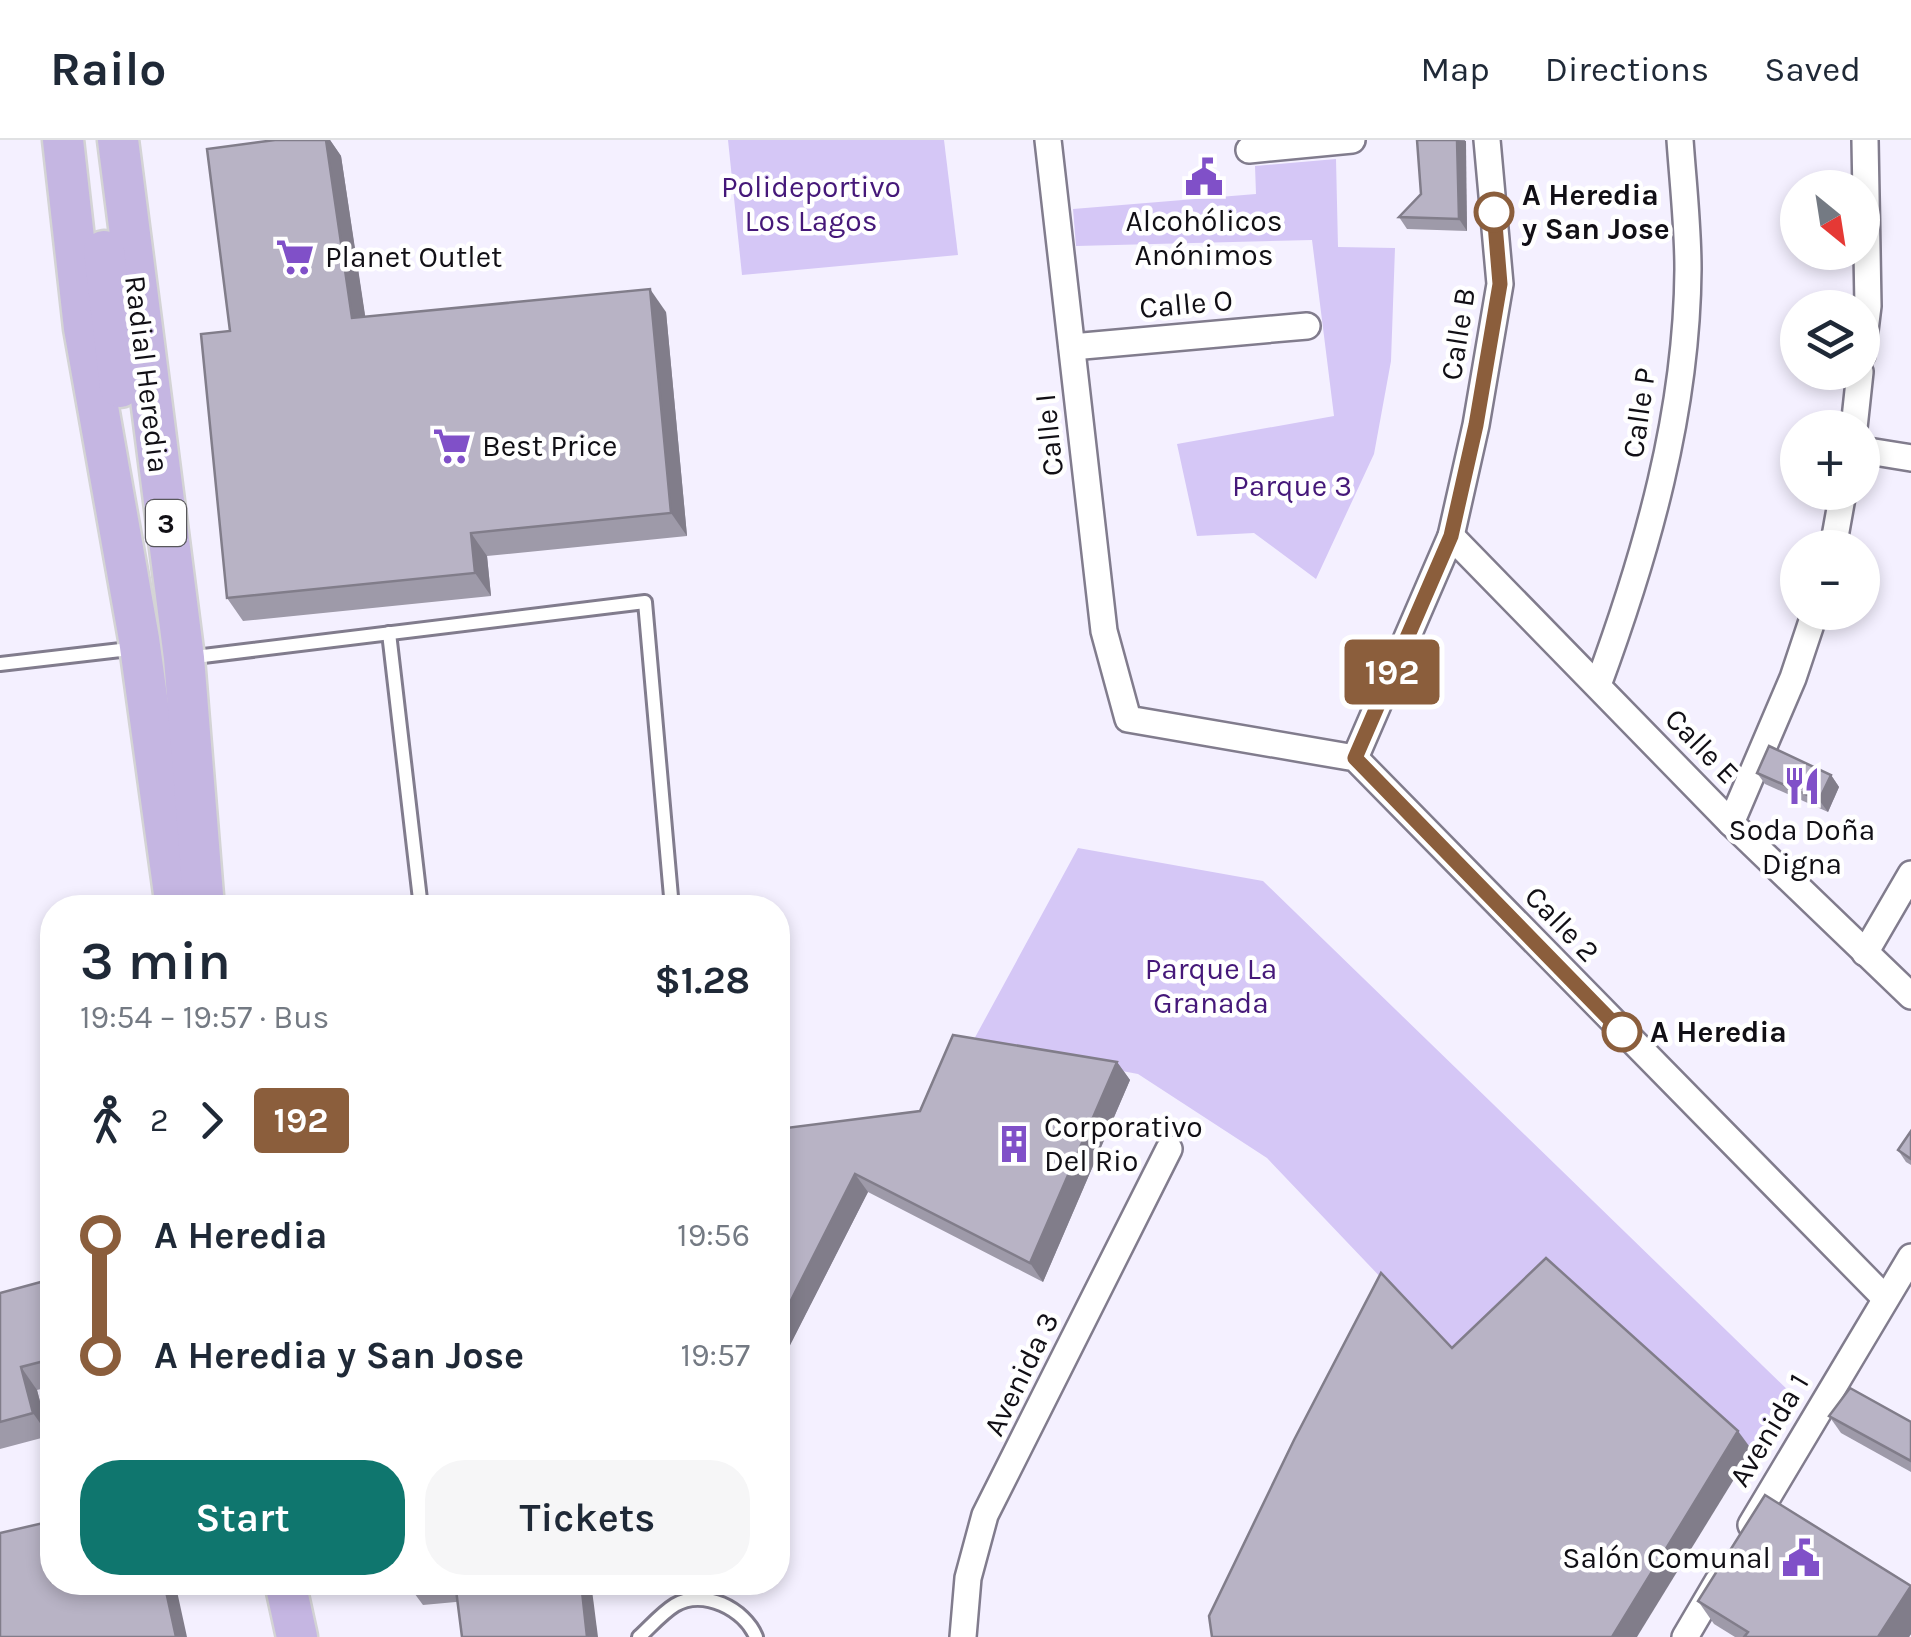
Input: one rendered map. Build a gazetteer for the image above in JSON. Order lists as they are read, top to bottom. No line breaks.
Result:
{"streets":{"main road":["Radial Heredia","3"],"street":["Calle O","Calle B","Calle P","Calle I","Calle E","Calle 2","Avenida 3","Avenida 1"]},"crossings":[["Calle O","Calle I"],["Calle B","Calle I"],["Calle B","Calle E"],["Calle B","Calle 2"],["Calle P","Calle E"],["Calle I","Calle 2"],["Calle 2","Avenida 1"]],"parks":["Polideportivo Los Lagos","Parque 3","Parque La Granada"],"places":{"public building":["Alcohólicos Anónimos","Salón Comunal"],"other":["A Heredia y San Jose","A Heredia"],"supermarket":["Planet Outlet","Best Price"],"restaurant":["Soda Doña Digna"],"building":["Corporativo Del Rio"]},"lines":["bus line 192"],"north":"bottom right","page":{"header":"Railo","nav":["Map","Directions","Saved"],"on_map":"192","map_buttons":["+","−"],"heading":["3 min","19:54 – 19:57 · Bus","$1.28"],"legs":["2","192"],"list":[{"name":"A Heredia","value":"19:56"},{"name":"A Heredia y San Jose","value":"19:57"}],"buttons":["Start","Tickets"]}}
